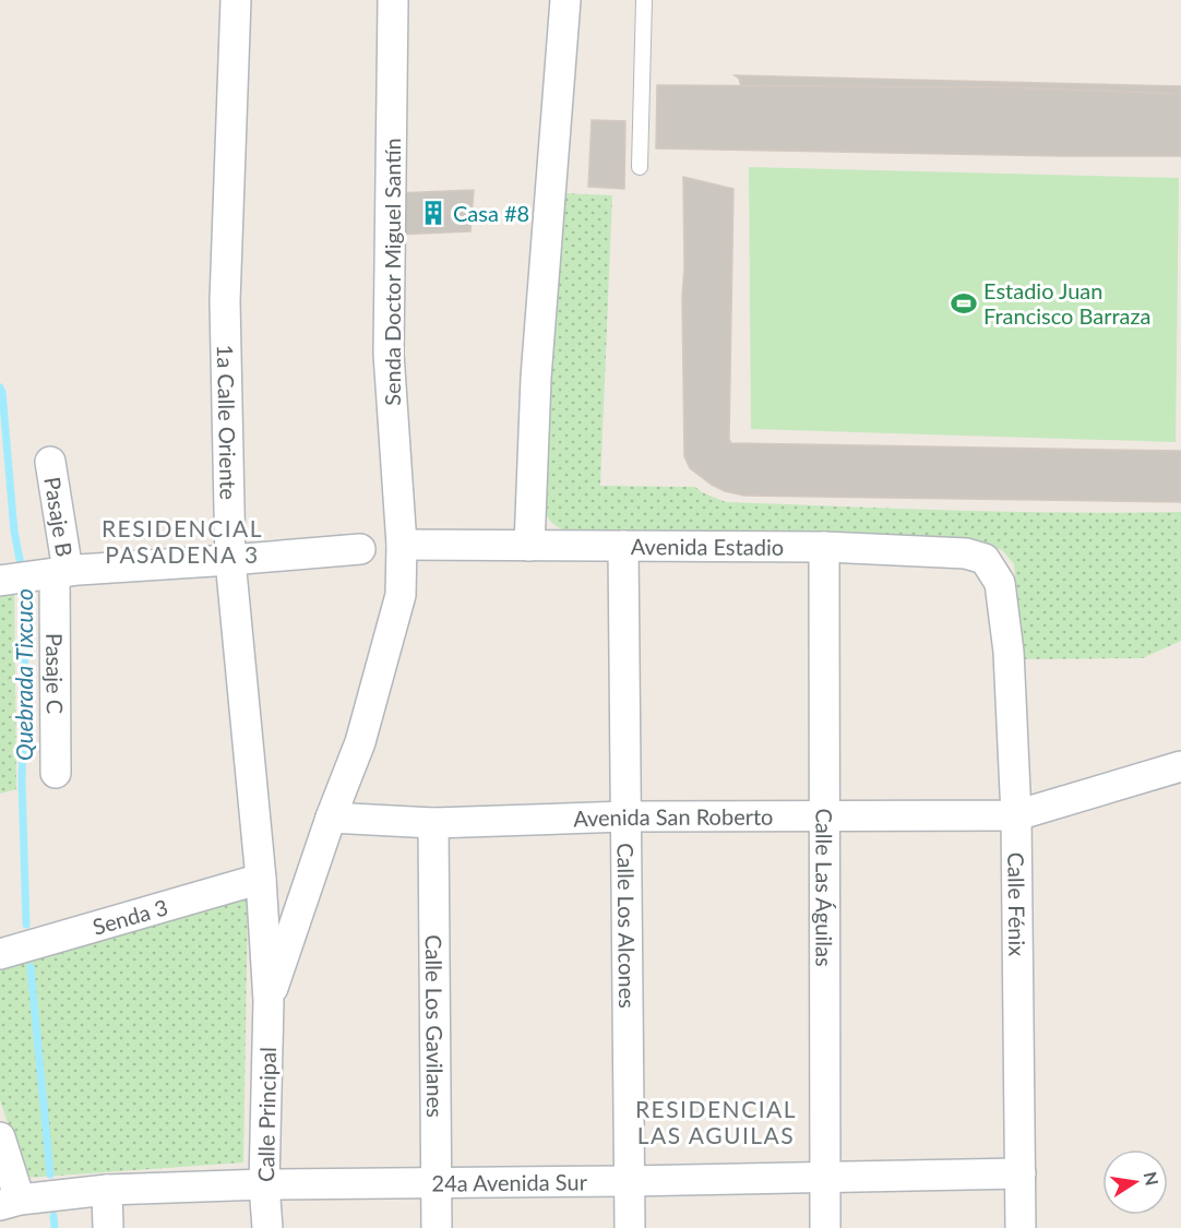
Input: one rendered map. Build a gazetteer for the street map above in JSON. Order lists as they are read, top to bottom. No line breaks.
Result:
{"streets":{"street":["Senda Doctor Miguel Santín","1a Calle Oriente","Pasaje B","Avenida Estadio","Pasaje C","Avenida San Roberto","Calle Las Águilas","Calle Fénix","Senda 3","Calle Los Alcones","Calle Los Gavilanes","Calle Principal","24a Avenida Sur"]},"crossings":[["Senda Doctor Miguel Santín","1a Calle Oriente"],["Senda Doctor Miguel Santín","Avenida Estadio"],["Senda Doctor Miguel Santín","Avenida San Roberto"],["Senda Doctor Miguel Santín","Calle Principal"],["1a Calle Oriente","Senda 3"],["1a Calle Oriente","Calle Principal"],["Pasaje B","Pasaje C"],["Avenida Estadio","Calle Las Águilas"],["Avenida Estadio","Calle Fénix"],["Avenida Estadio","Calle Los Alcones"],["Avenida San Roberto","Calle Las Águilas"],["Avenida San Roberto","Calle Fénix"],["Avenida San Roberto","Calle Los Alcones"],["Avenida San Roberto","Calle Los Gavilanes"],["Calle Las Águilas","24a Avenida Sur"],["Calle Fénix","24a Avenida Sur"],["Calle Los Alcones","24a Avenida Sur"],["Calle Los Gavilanes","24a Avenida Sur"],["Calle Principal","24a Avenida Sur"]],"districts":["RESIDENCIAL PASADENA 3","RESIDENCIAL LAS AGUILAS"],"water":["Quebrada Tixcuco"],"places":{"building":["Casa #8"],"sports":["Estadio Juan Francisco Barraza"]},"north":"right"}
